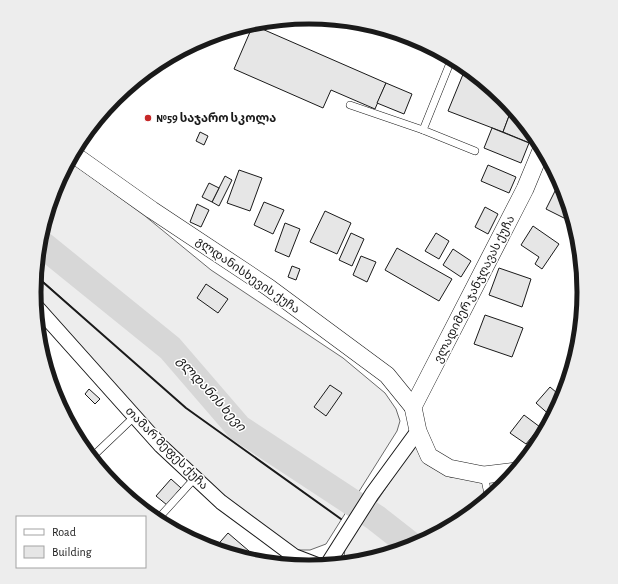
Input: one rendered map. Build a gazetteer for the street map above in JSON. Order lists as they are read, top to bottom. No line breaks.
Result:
{"streets":{"street":["გლდანისხევის ქუჩა","ვლადიმერ ჯანჯღავას ქუჩა","თამარ მეფეს ქუჩა"]},"crossings":[["გლდანისხევის ქუჩა","ვლადიმერ ჯანჯღავას ქუჩა"]],"water":["გლდანის ხევი"],"places":["№59 საჯარო სკოლა"],"legend":["Road","Building"]}
